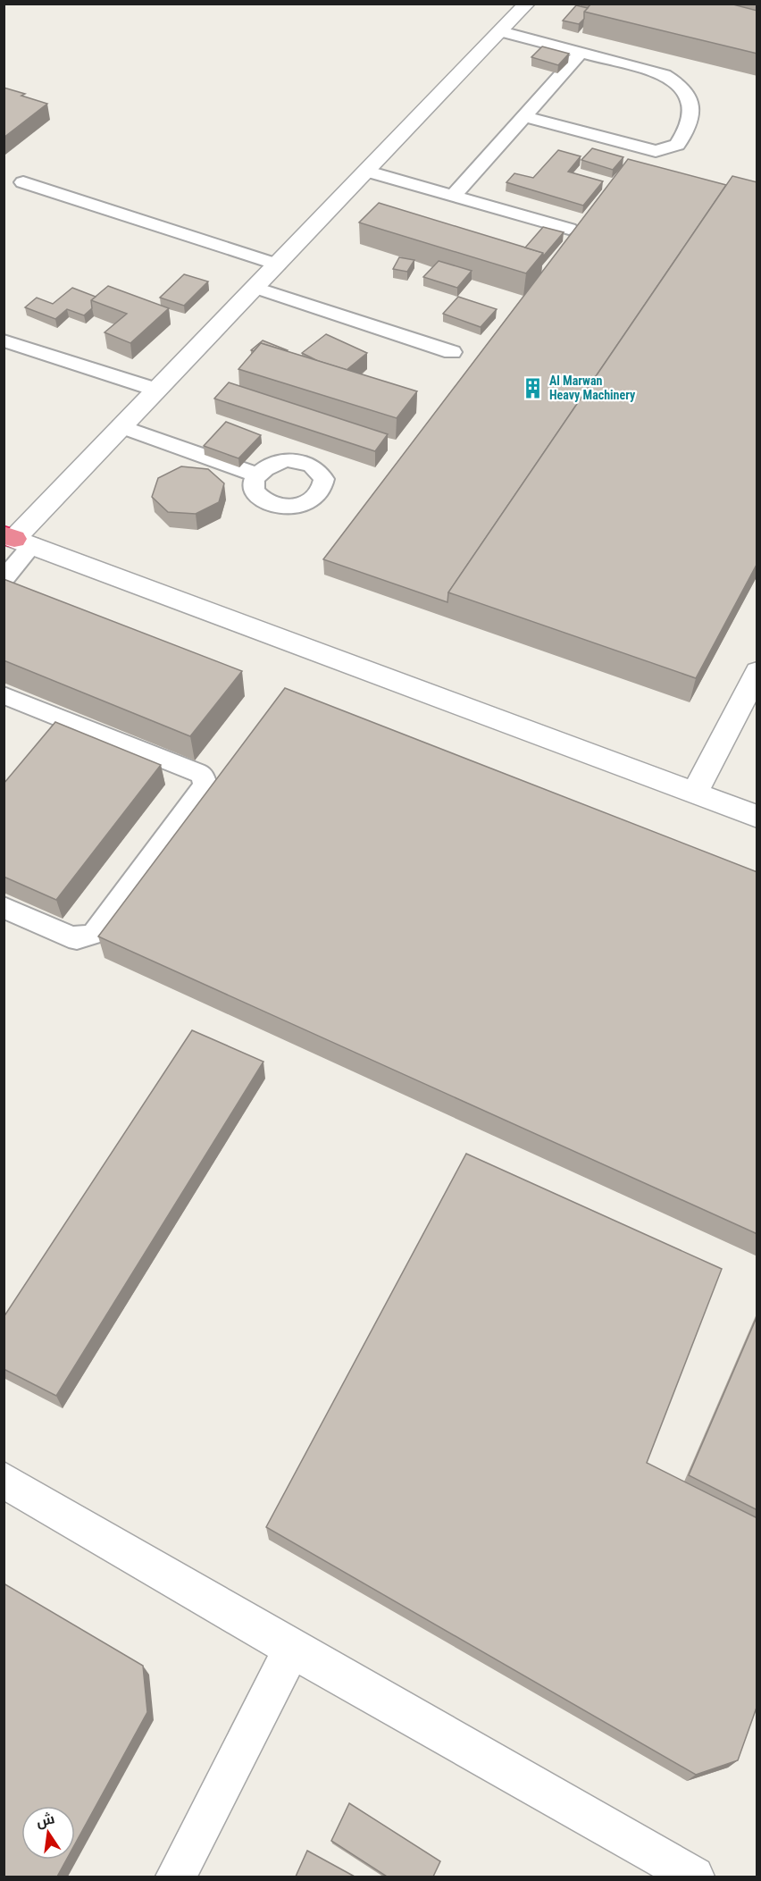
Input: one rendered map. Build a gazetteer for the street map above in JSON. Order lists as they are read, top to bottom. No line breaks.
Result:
{"places":{"building":["Al Marwan Heavy Machinery"]},"north":"top"}
